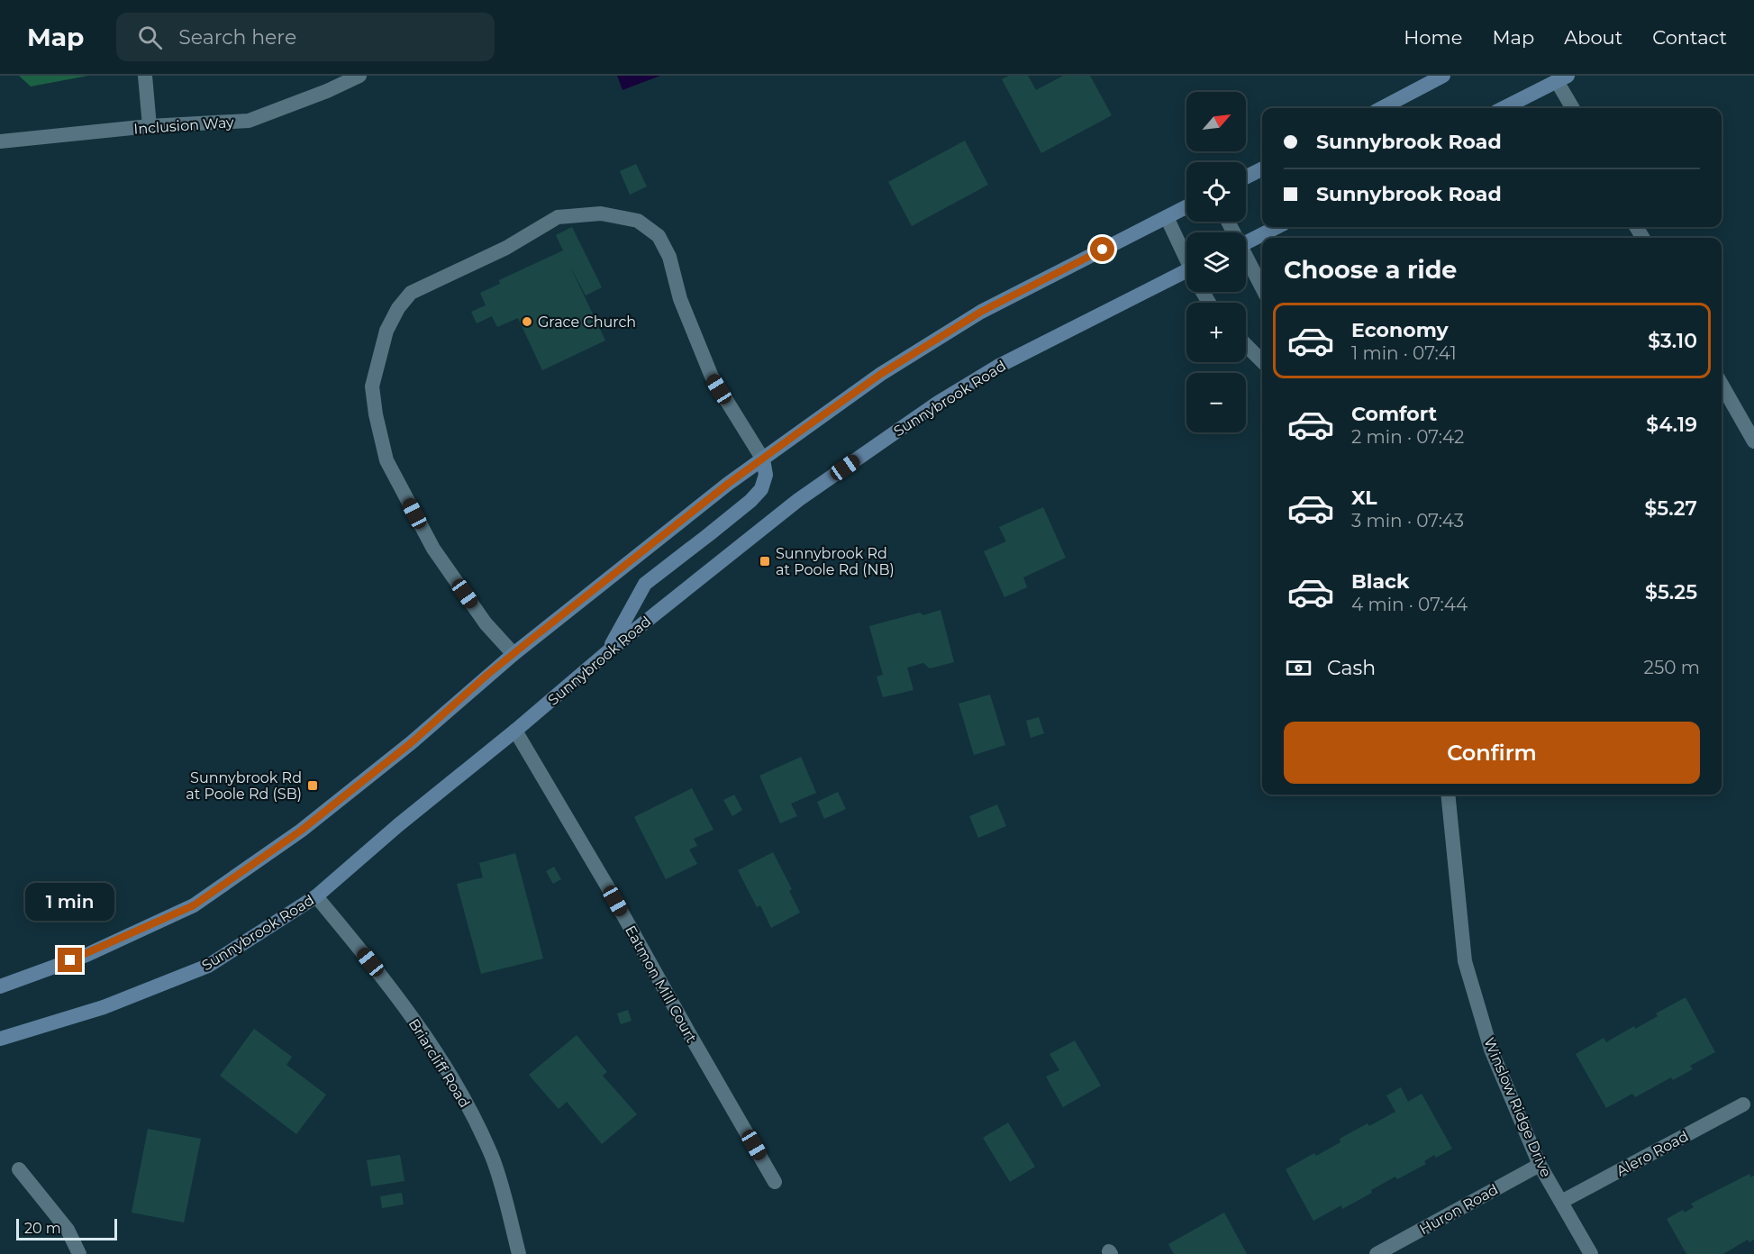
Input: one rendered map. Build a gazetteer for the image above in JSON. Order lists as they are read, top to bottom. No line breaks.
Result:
{"streets":{"main road":["Sunnybrook Road"],"street":["Inclusion Way","Eatmon Mill Court","Briarcliff Road","Winslow Ridge Drive","Alero Road","Huron Road"]},"crossings":[["Sunnybrook Road","Eatmon Mill Court"],["Sunnybrook Road","Briarcliff Road"],["Winslow Ridge Drive","Alero Road"],["Winslow Ridge Drive","Huron Road"]],"places":{"other":["Grace Church"],"transit":["Sunnybrook Rd at Poole Rd (NB)","Sunnybrook Rd at Poole Rd (SB)"]},"scale_bar":"20 m","north":"top right","page":{"header":"Map","search":"Search here","nav":["Home","Map","About","Contact"],"map_buttons":["+","−"],"banner":["Sunnybrook Road","Sunnybrook Road"],"heading":"Choose a ride","list":[{"name":"Economy","note":"1 min · 07:41","value":"$3.10"},{"name":"Comfort","note":"2 min · 07:42","value":"$4.19"},{"name":"XL","note":"3 min · 07:43","value":"$5.27"},{"name":"Black","note":"4 min · 07:44","value":"$5.25"}],"pay":["Cash","250 m"],"buttons":"Confirm","bubble":"1 min","scale":"20 m"}}
